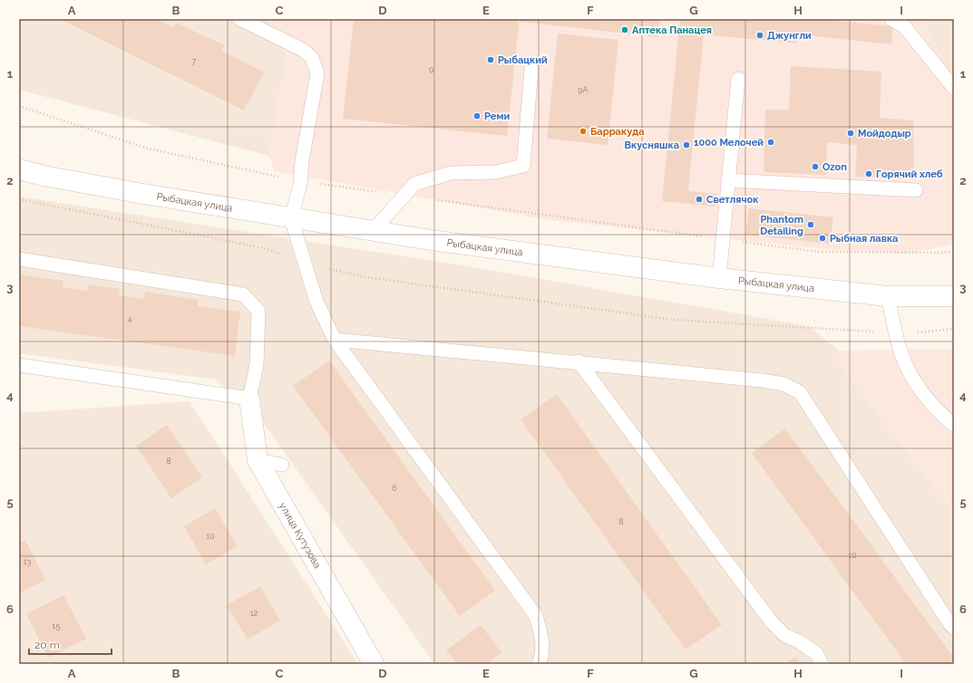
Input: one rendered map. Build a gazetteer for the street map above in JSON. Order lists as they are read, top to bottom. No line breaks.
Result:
{"streets":{"main road":["Рыбацкая улица","улица Кутузова"]},"places":["Аптека Панацея","Джунгли","Рыбацкий","Реми","Барракуда","Мойдодыр","1000 Мелочей","Вкусняшка","Ozon","Горячий хлеб","Светлячок","Phantom Detailing","Рыбная лавка"],"house_numbers":["7","9","9А","4","8","6","8","10","10","13","12","15"],"scale_bar":"20 m","grid":{"columns":["A","B","C","D","E","F","G","H","I"],"rows":["1","2","3","4","5","6"]}}
